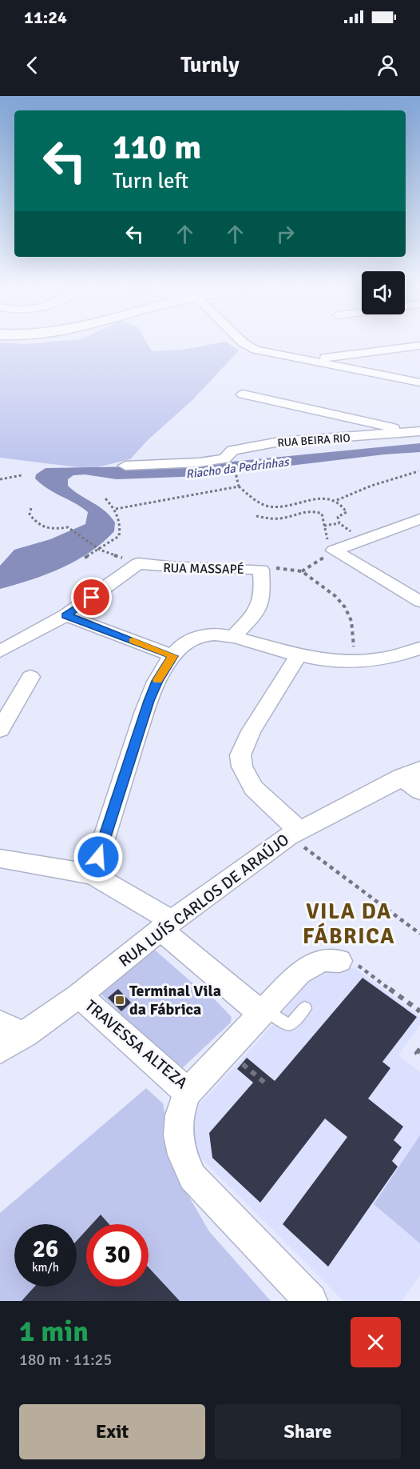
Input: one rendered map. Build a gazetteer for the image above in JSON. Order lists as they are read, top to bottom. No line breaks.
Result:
{"streets":{"street":["RUA BEIRA RIO","RUA MASSAPÉ","RUA LUÍS CARLOS DE ARAÚJO","TRAVESSA ALTEZA"]},"crossings":[["RUA LUÍS CARLOS DE ARAÚJO","TRAVESSA ALTEZA"]],"districts":["VILA DA FÁBRICA"],"water":["Riacho da Pedrinhas"],"places":{"transit":["Terminal Vila da Fábrica"]},"page":{"status":"11:24","header":"Turnly","turn":["110 m","Turn left"],"speed":"26 km/h","limit":"30","heading":["1 min","180 m · 11:25"],"buttons":["Exit","Share"]}}
